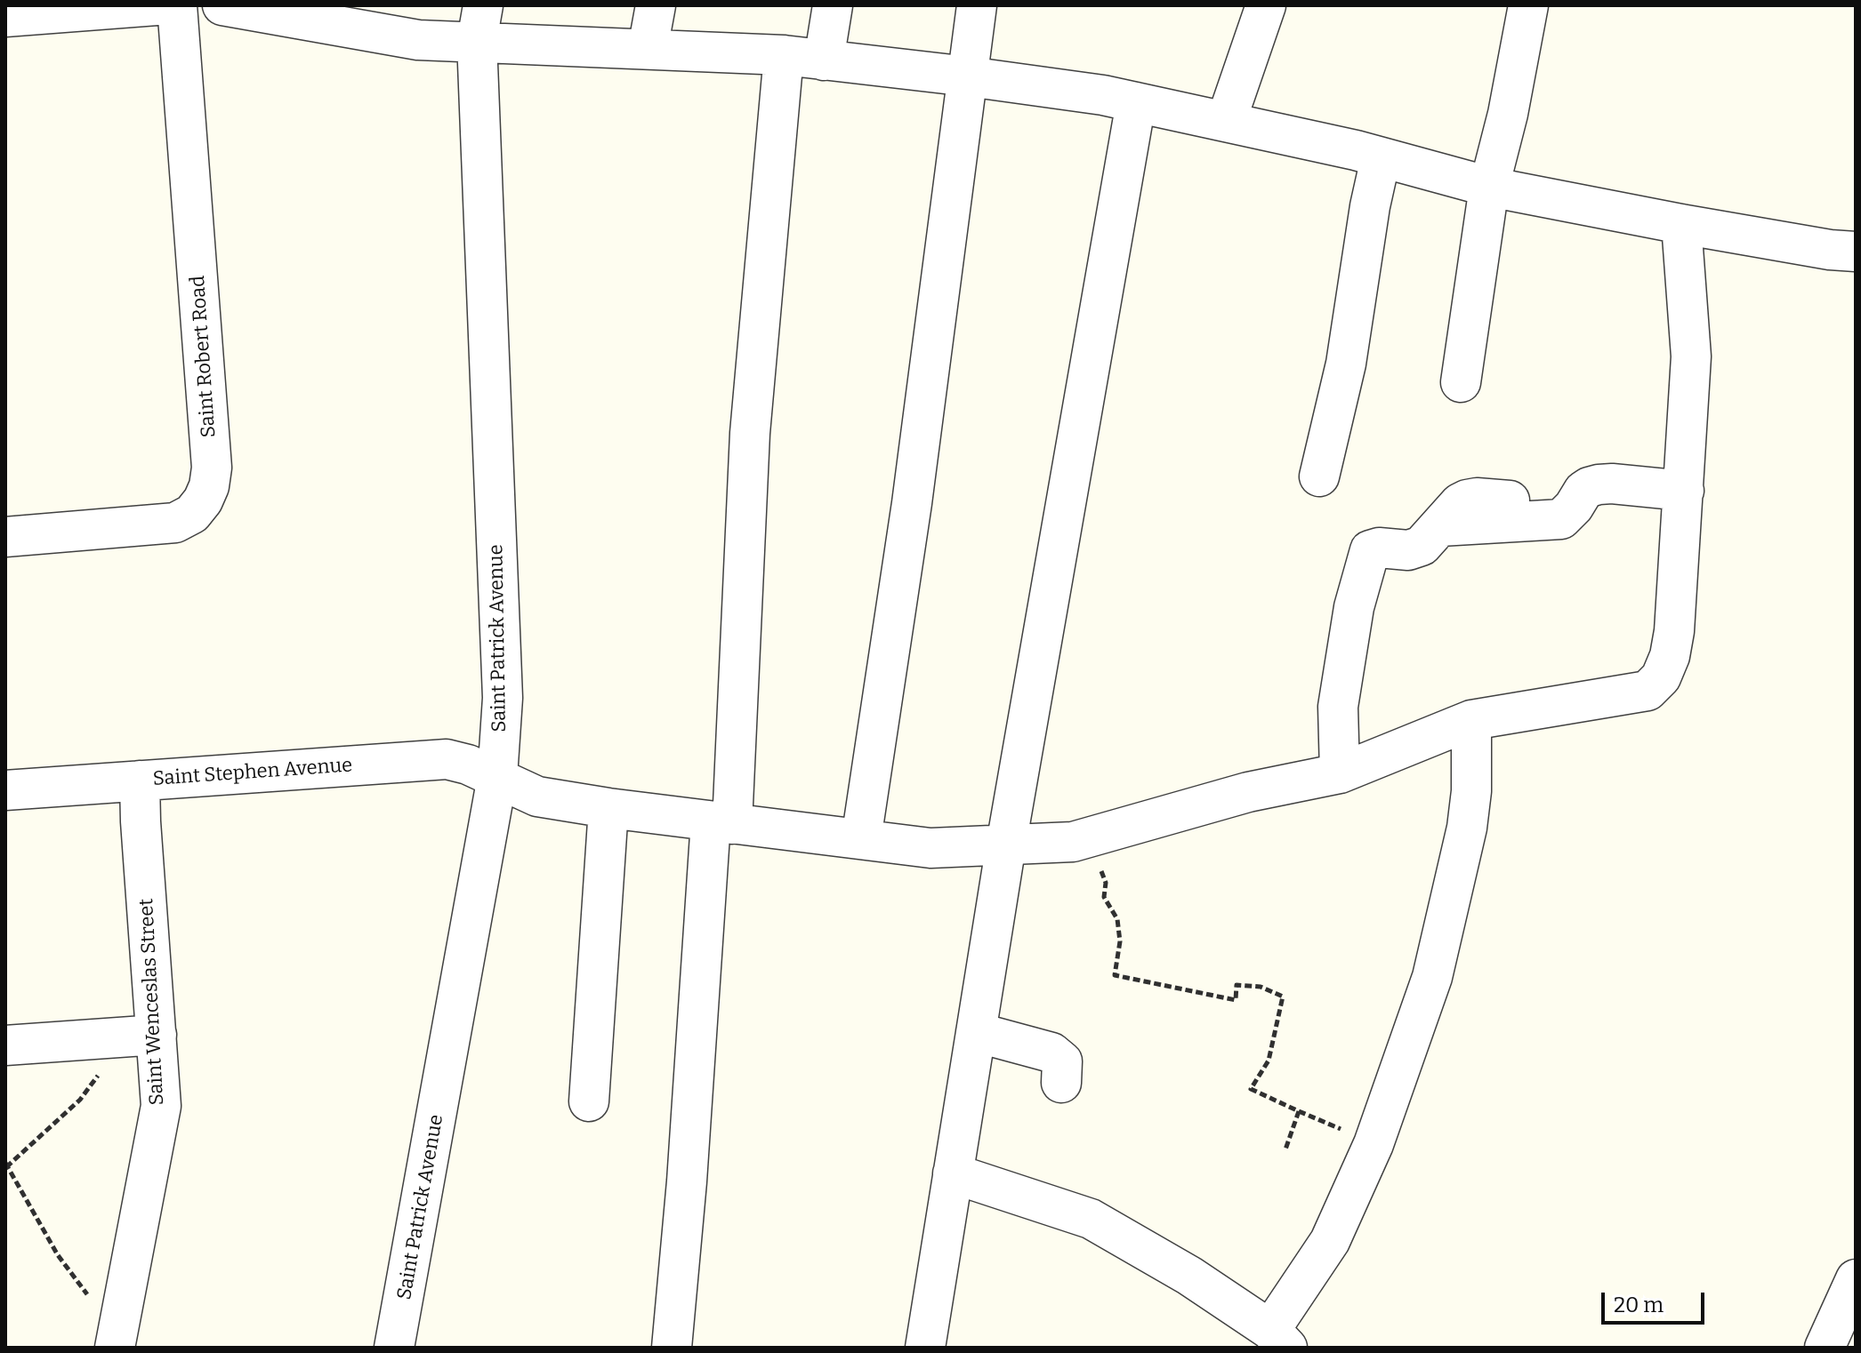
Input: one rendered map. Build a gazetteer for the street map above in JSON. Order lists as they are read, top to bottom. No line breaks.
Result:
{"streets":{"street":["Saint Robert Road","Saint Patrick Avenue","Saint Stephen Avenue","Saint Wenceslas Street"]},"crossings":[["Saint Patrick Avenue","Saint Stephen Avenue"],["Saint Stephen Avenue","Saint Wenceslas Street"]],"scale_bar":"20 m"}
